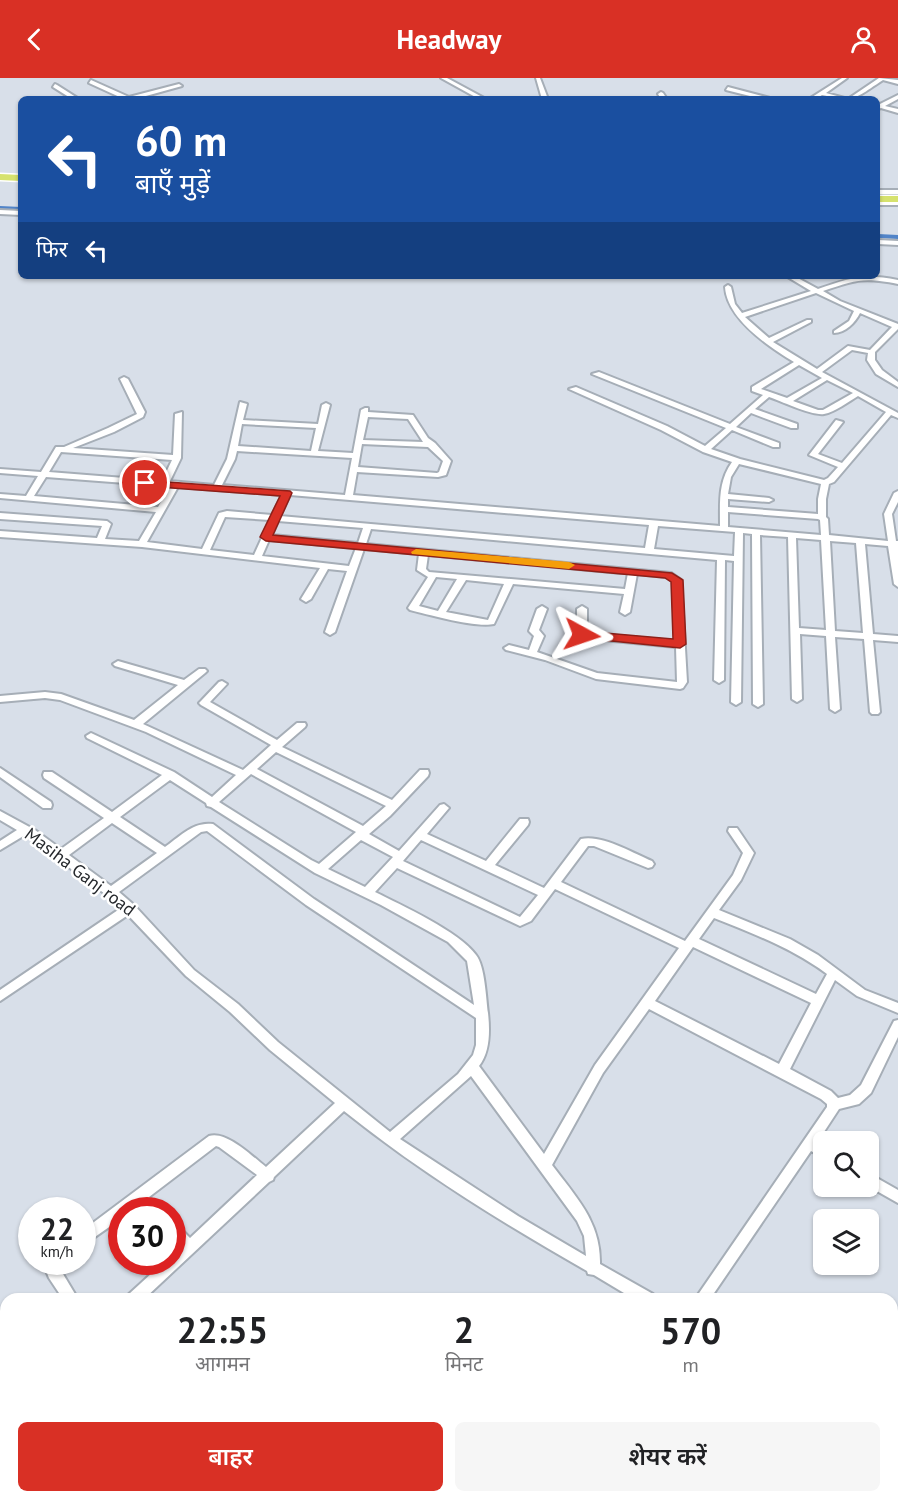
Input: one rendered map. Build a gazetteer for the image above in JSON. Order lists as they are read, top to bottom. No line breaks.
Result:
{"streets":{"street":["Masiha Ganj road"]},"page":{"header":"Headway","turn":["60 m","बाएँ मुड़ें"],"then":"फिर","speed":"22 km/h","limit":"30","eta":["22:55","आगमन","2","मिनट","570","m"],"buttons":["बाहर","शेयर करें"]}}
